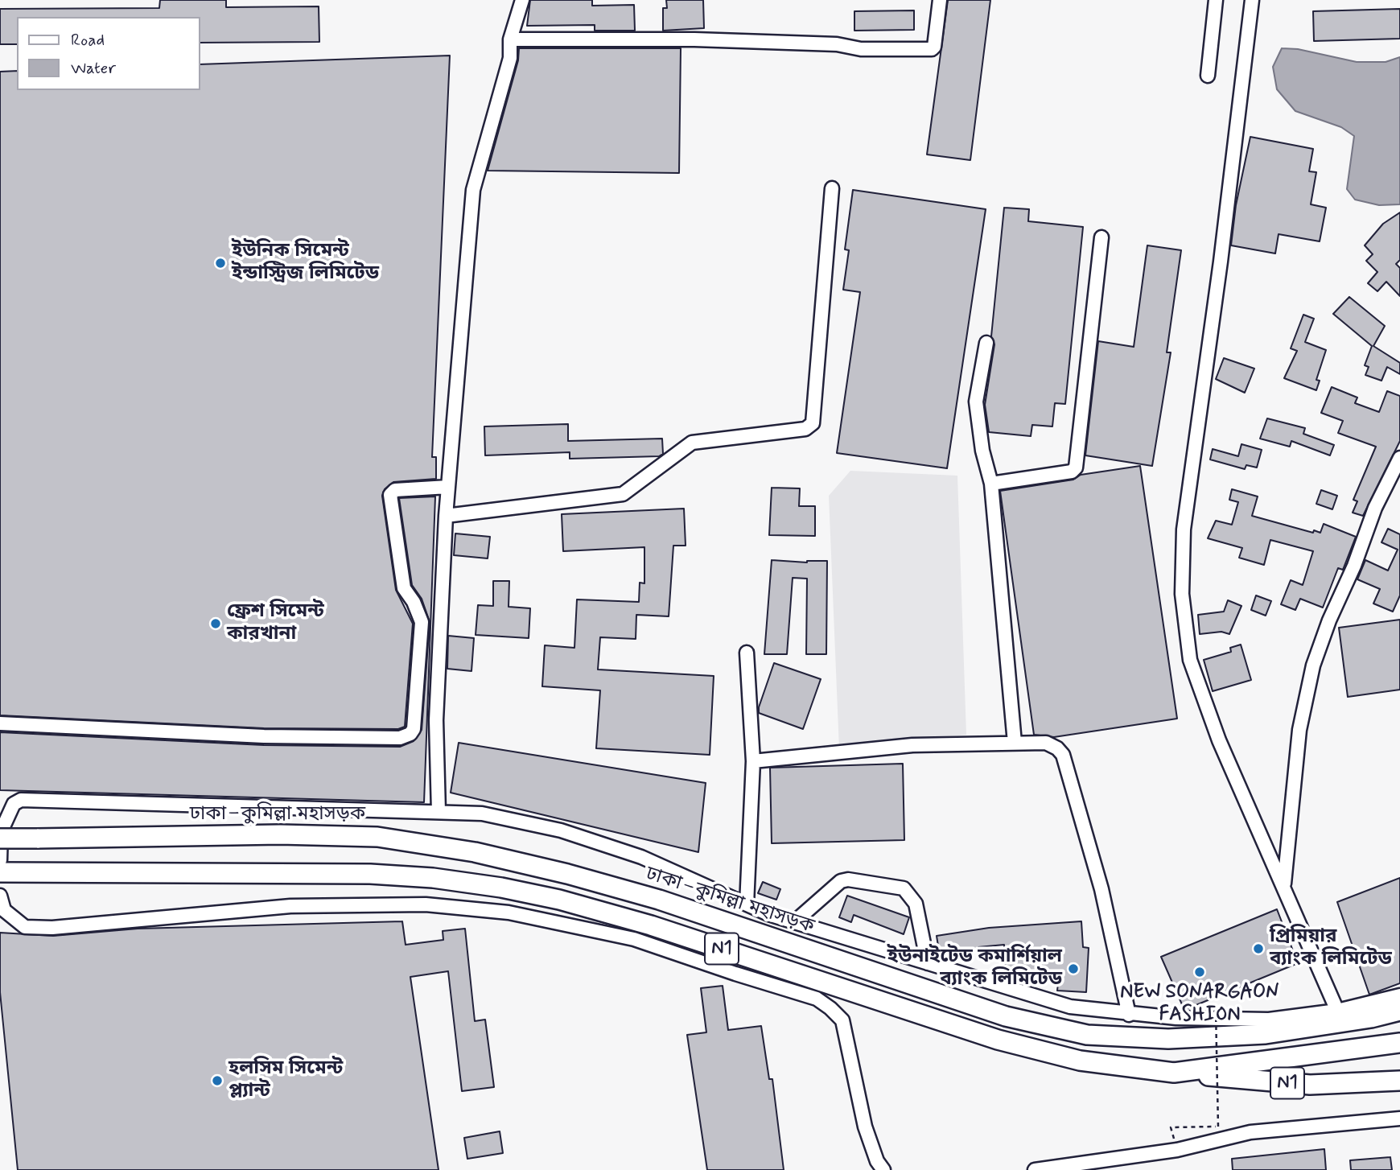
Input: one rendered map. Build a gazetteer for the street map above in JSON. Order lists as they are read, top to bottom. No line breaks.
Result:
{"streets":{"highway":["ঢাকা–কুমিল্লা মহাসড়ক","N1"]},"places":["ইউনিক সিমেন্ট ইন্ডাস্ট্রিজ লিমিটেড","ফ্রেশ সিমেন্ট কারখানা","প্রিমিয়ার ব্যাংক লিমিটেড","ইউনাইটেড কমার্শিয়াল ব্যাংক লিমিটেড","NEW SONARGAON FASHION","হলসিম সিমেন্ট প্ল্যান্ট"],"legend":["Road","Water"]}
